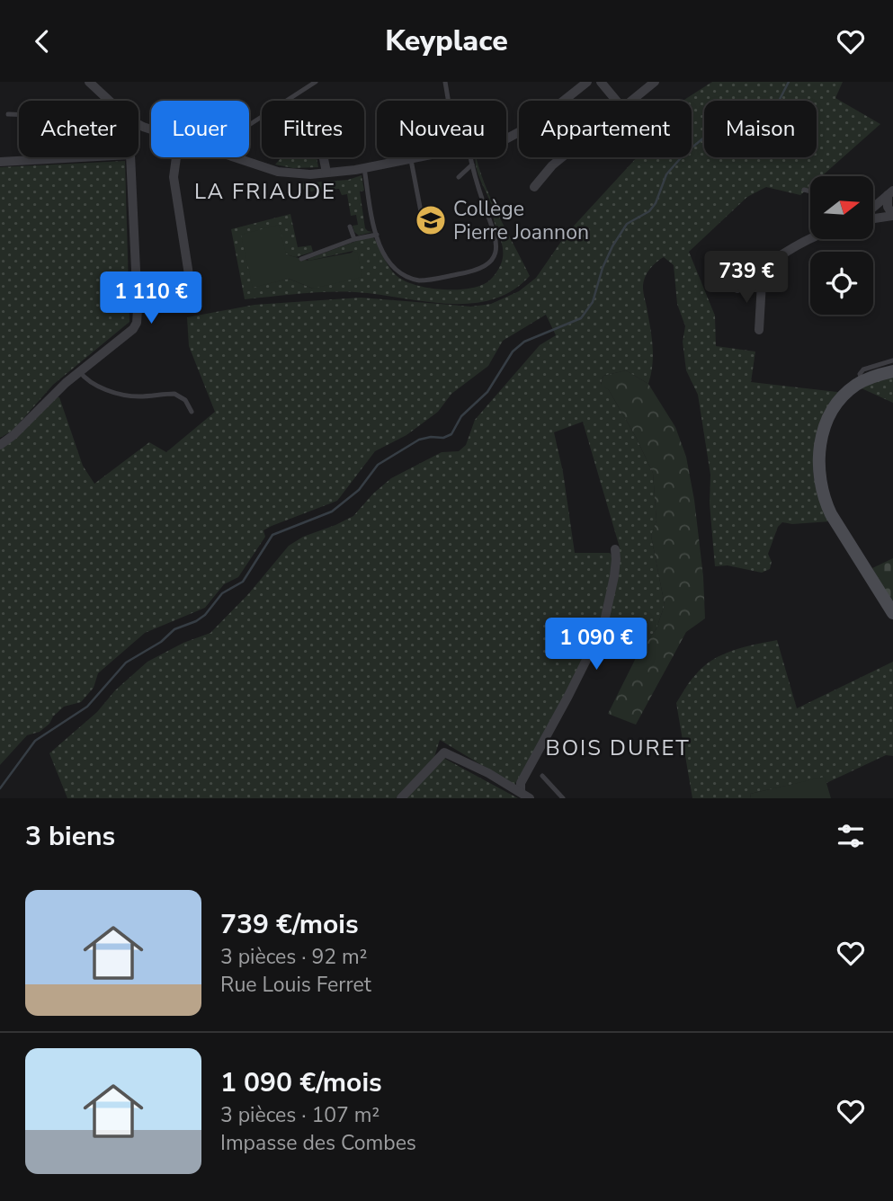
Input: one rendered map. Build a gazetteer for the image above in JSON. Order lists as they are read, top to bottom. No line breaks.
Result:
{"districts":["LA FRIAUDE","BOIS DURET"],"places":{"school or university":["Collège Pierre Joannon"]},"north":"right","page":{"header":"Keyplace","chip":["Acheter","Louer","Filtres","Nouveau","Appartement","Maison"],"price":["739 €","1 110 €","1 090 €"],"heading":"3 biens","list":[{"name":"739 €/mois","note":"3 pièces · 92 m² · Rue Louis Ferret"},{"name":"1 090 €/mois","note":"3 pièces · 107 m² · Impasse des Combes"}]}}
